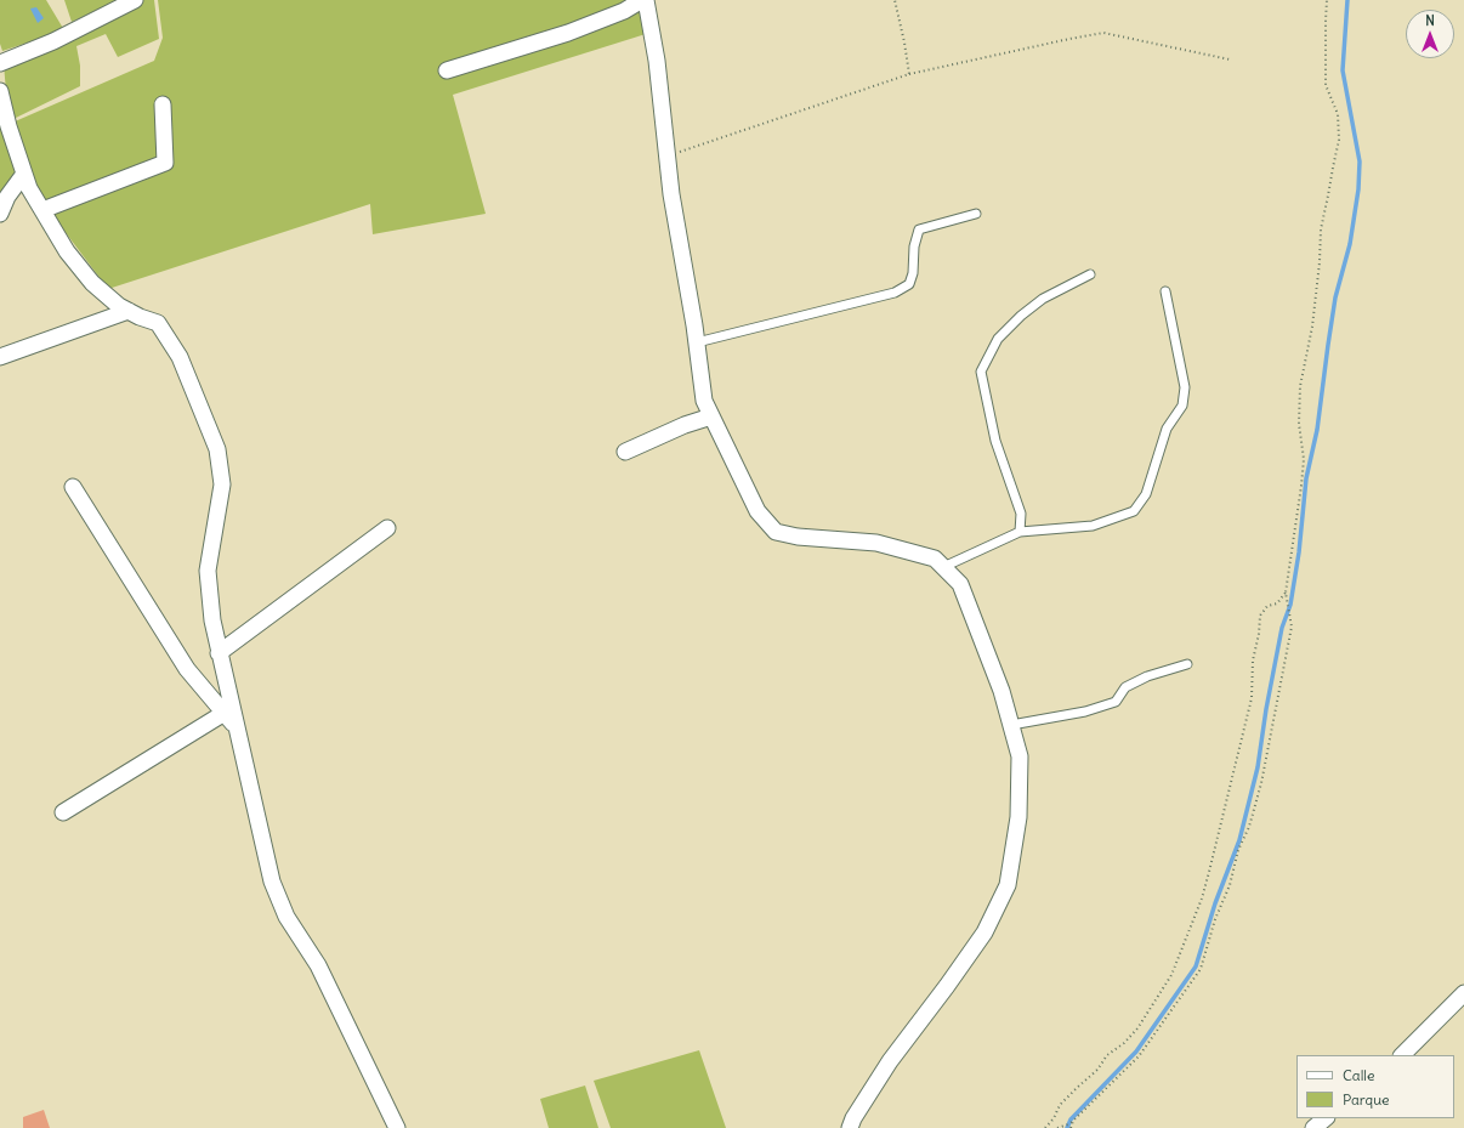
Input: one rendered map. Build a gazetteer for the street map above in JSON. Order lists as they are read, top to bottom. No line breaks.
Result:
{"legend":["Calle","Parque"],"north":"top"}
